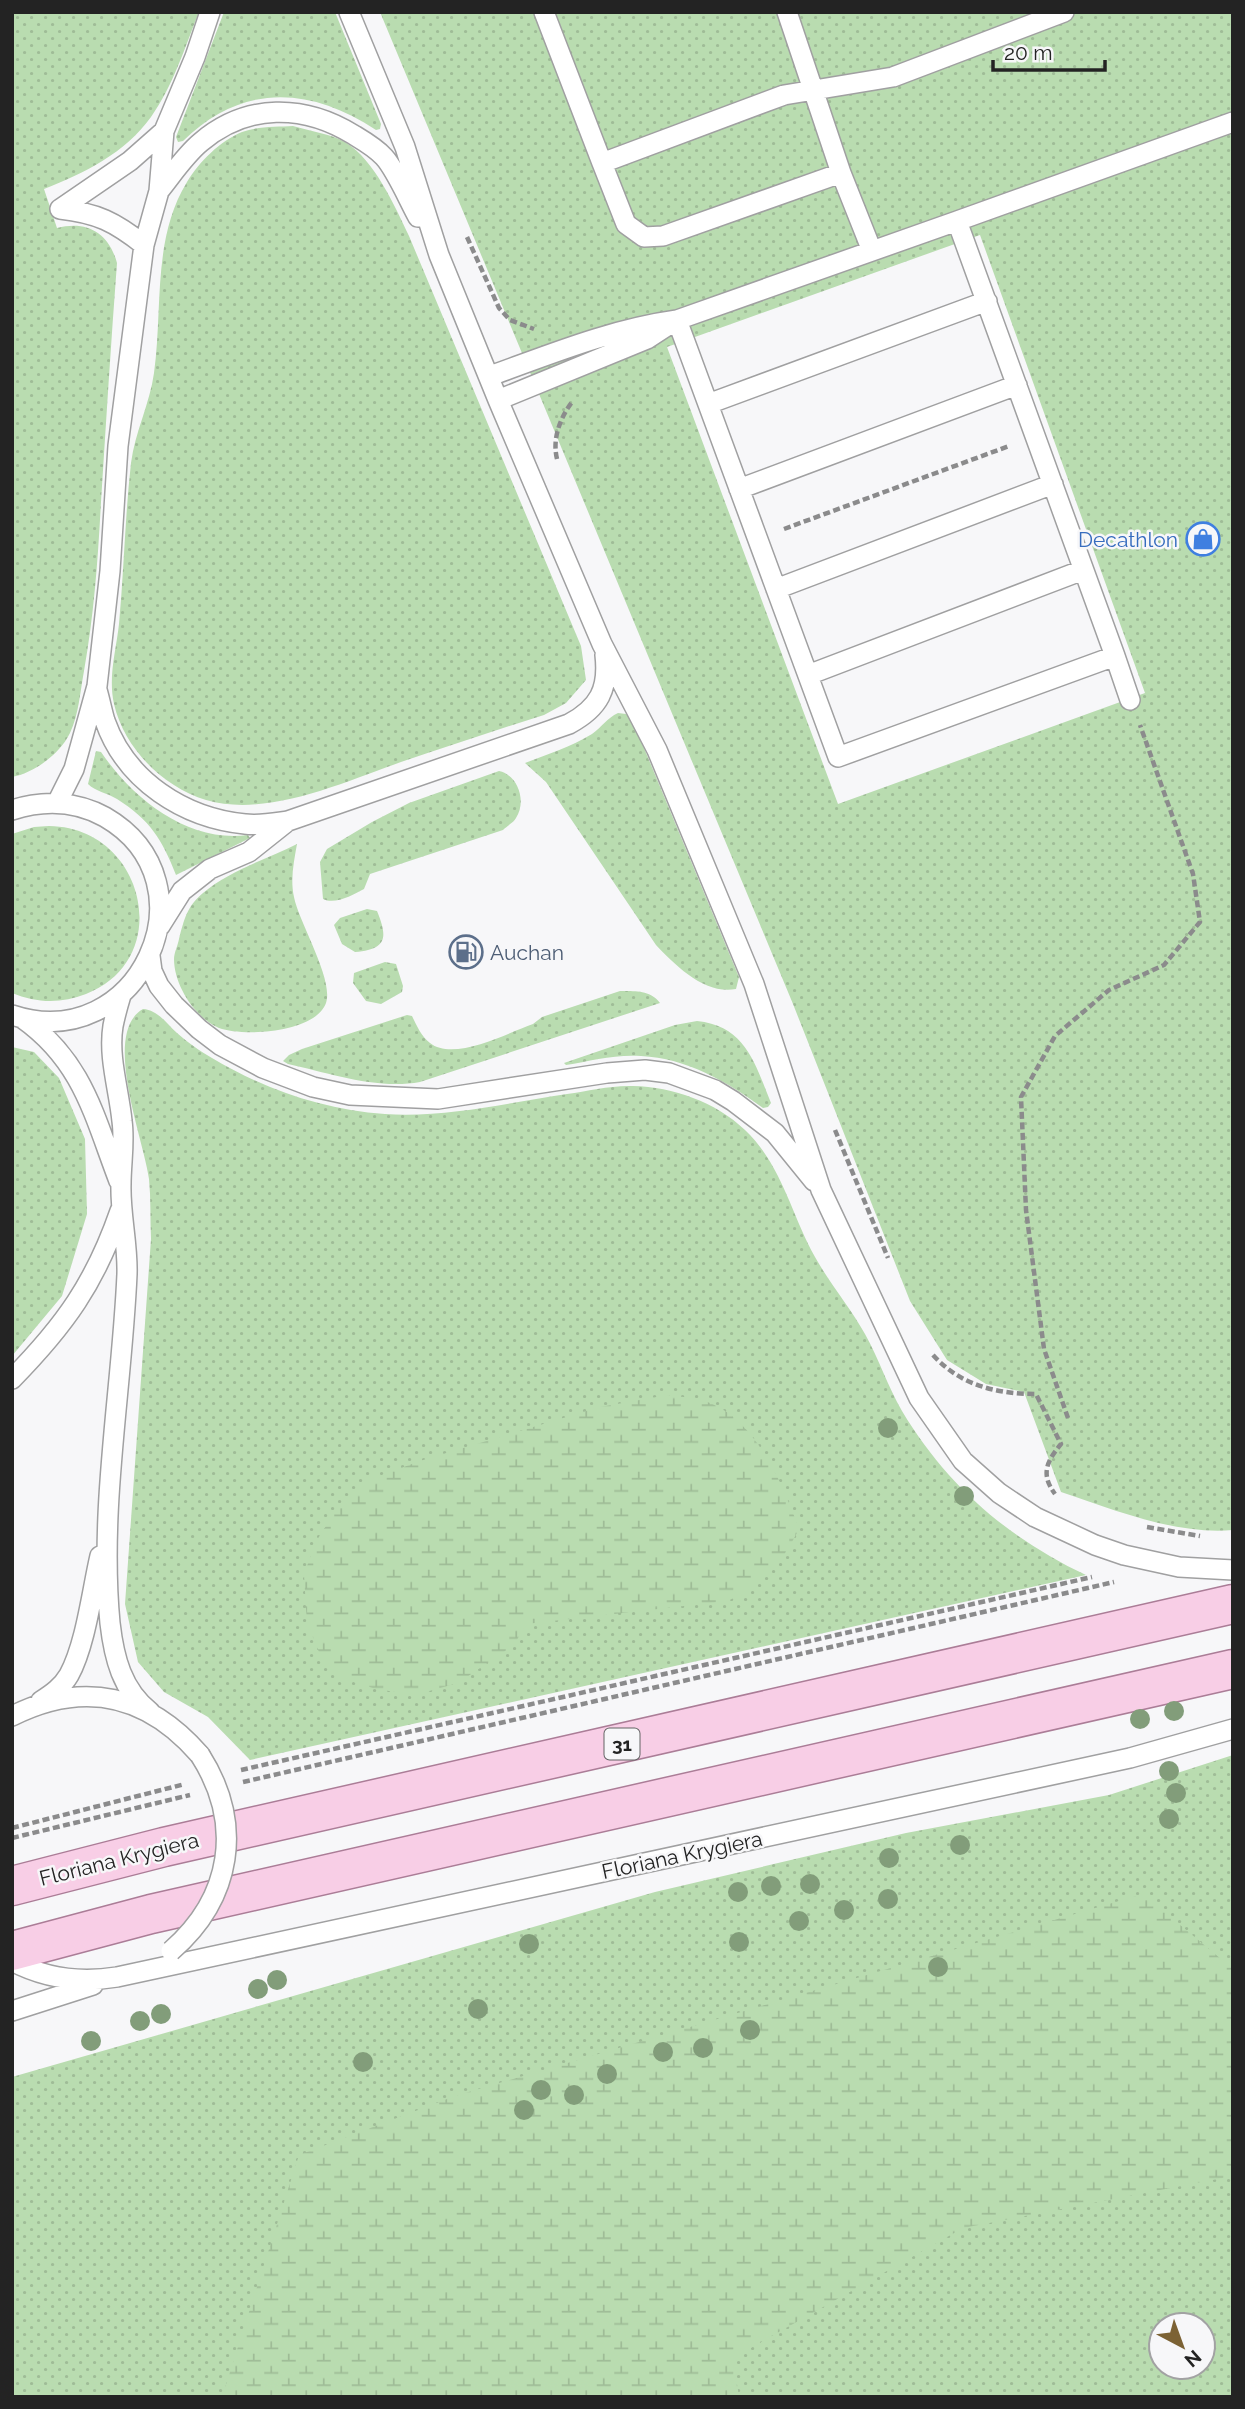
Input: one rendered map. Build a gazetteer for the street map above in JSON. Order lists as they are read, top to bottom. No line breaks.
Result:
{"streets":{"main road":["31","Floriana Krygiera"]},"places":{"shop":["Decathlon"],"fuel station":["Auchan"]},"scale_bar":"20 m","north":"bottom right"}
